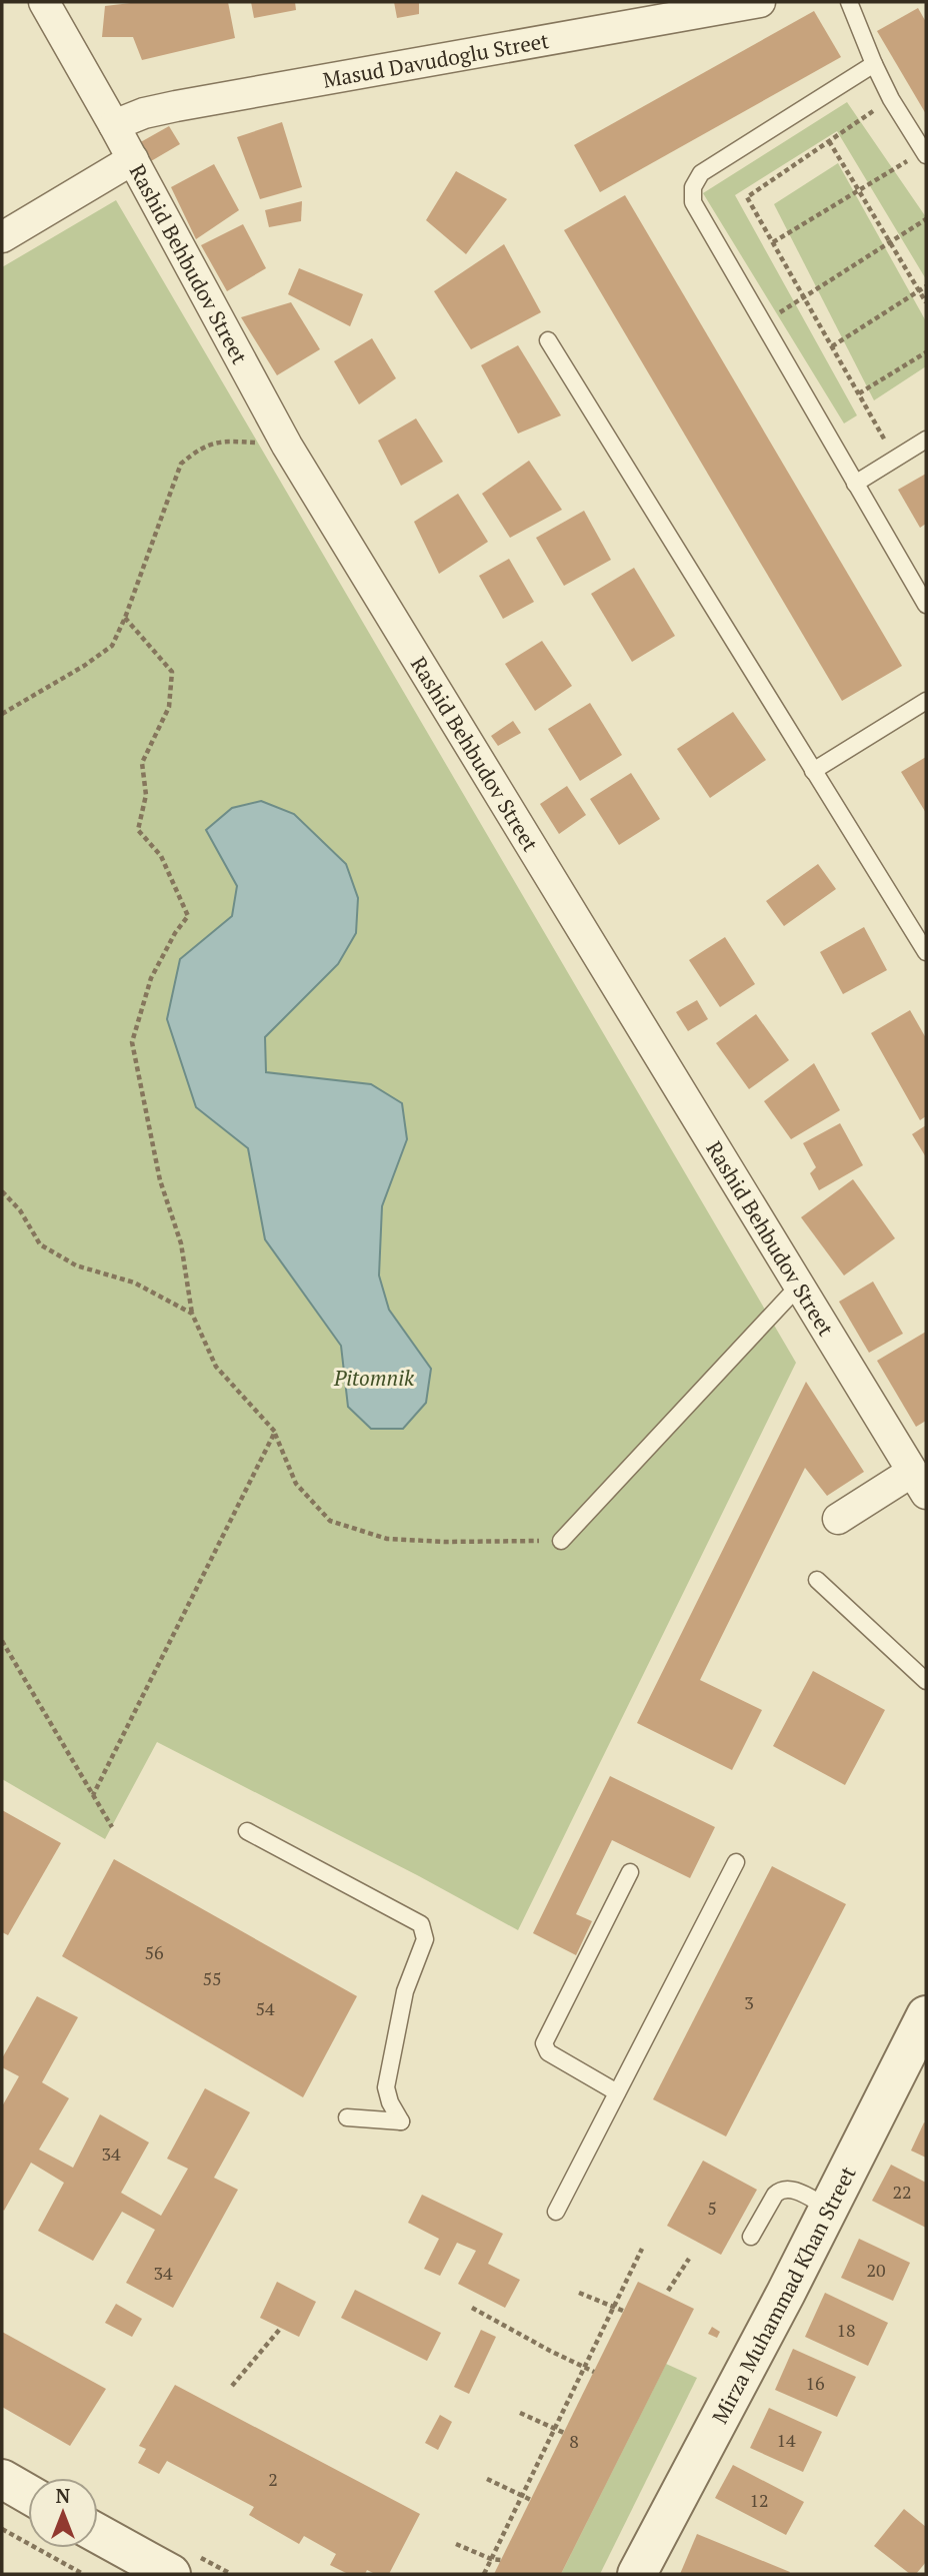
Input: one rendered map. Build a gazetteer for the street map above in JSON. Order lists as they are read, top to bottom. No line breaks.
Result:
{"streets":{"street":["Masud Davudoglu Street","Rashid Behbudov Street","Mirza Muhammad Khan Street"]},"crossings":[["Masud Davudoglu Street","Rashid Behbudov Street"]],"parks":["Pitomnik"],"house_numbers":["56","55","3","54","34","22","5","20","34","18","16","14","8","2","12"],"north":"top"}
